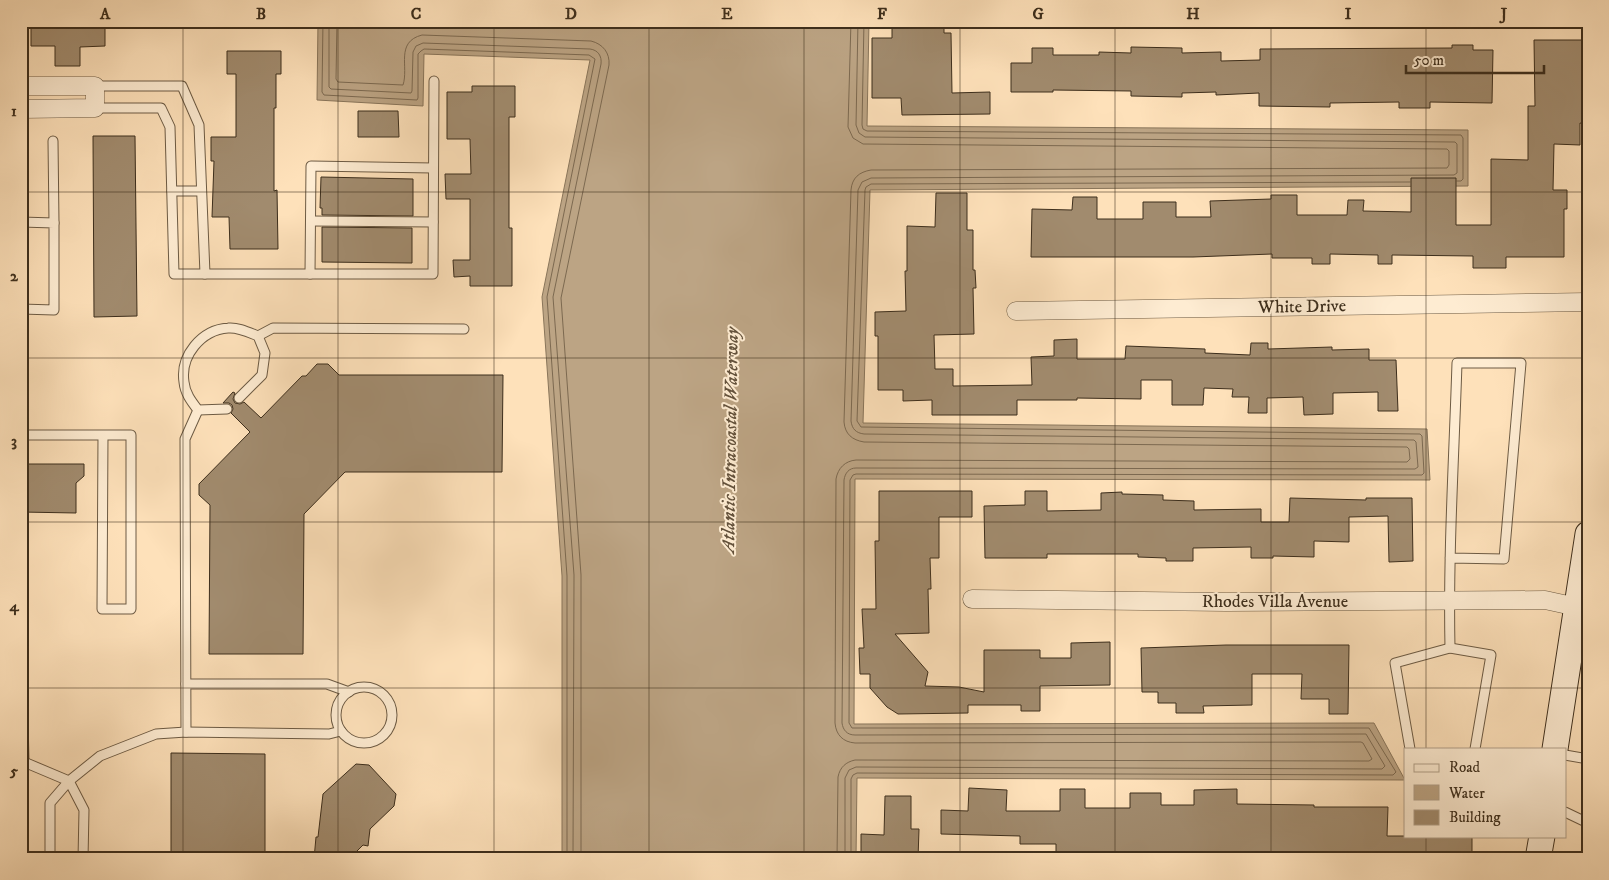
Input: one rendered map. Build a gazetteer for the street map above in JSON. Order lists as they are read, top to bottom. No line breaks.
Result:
{"streets":{"street":["White Drive","Rhodes Villa Avenue"]},"water":["Atlantic Intracoastal Waterway"],"legend":["Road","Water","Building"],"scale_bar":"50 m","grid":{"columns":["A","B","C","D","E","F","G","H","I","J"],"rows":["1","2","3","4","5"]}}
